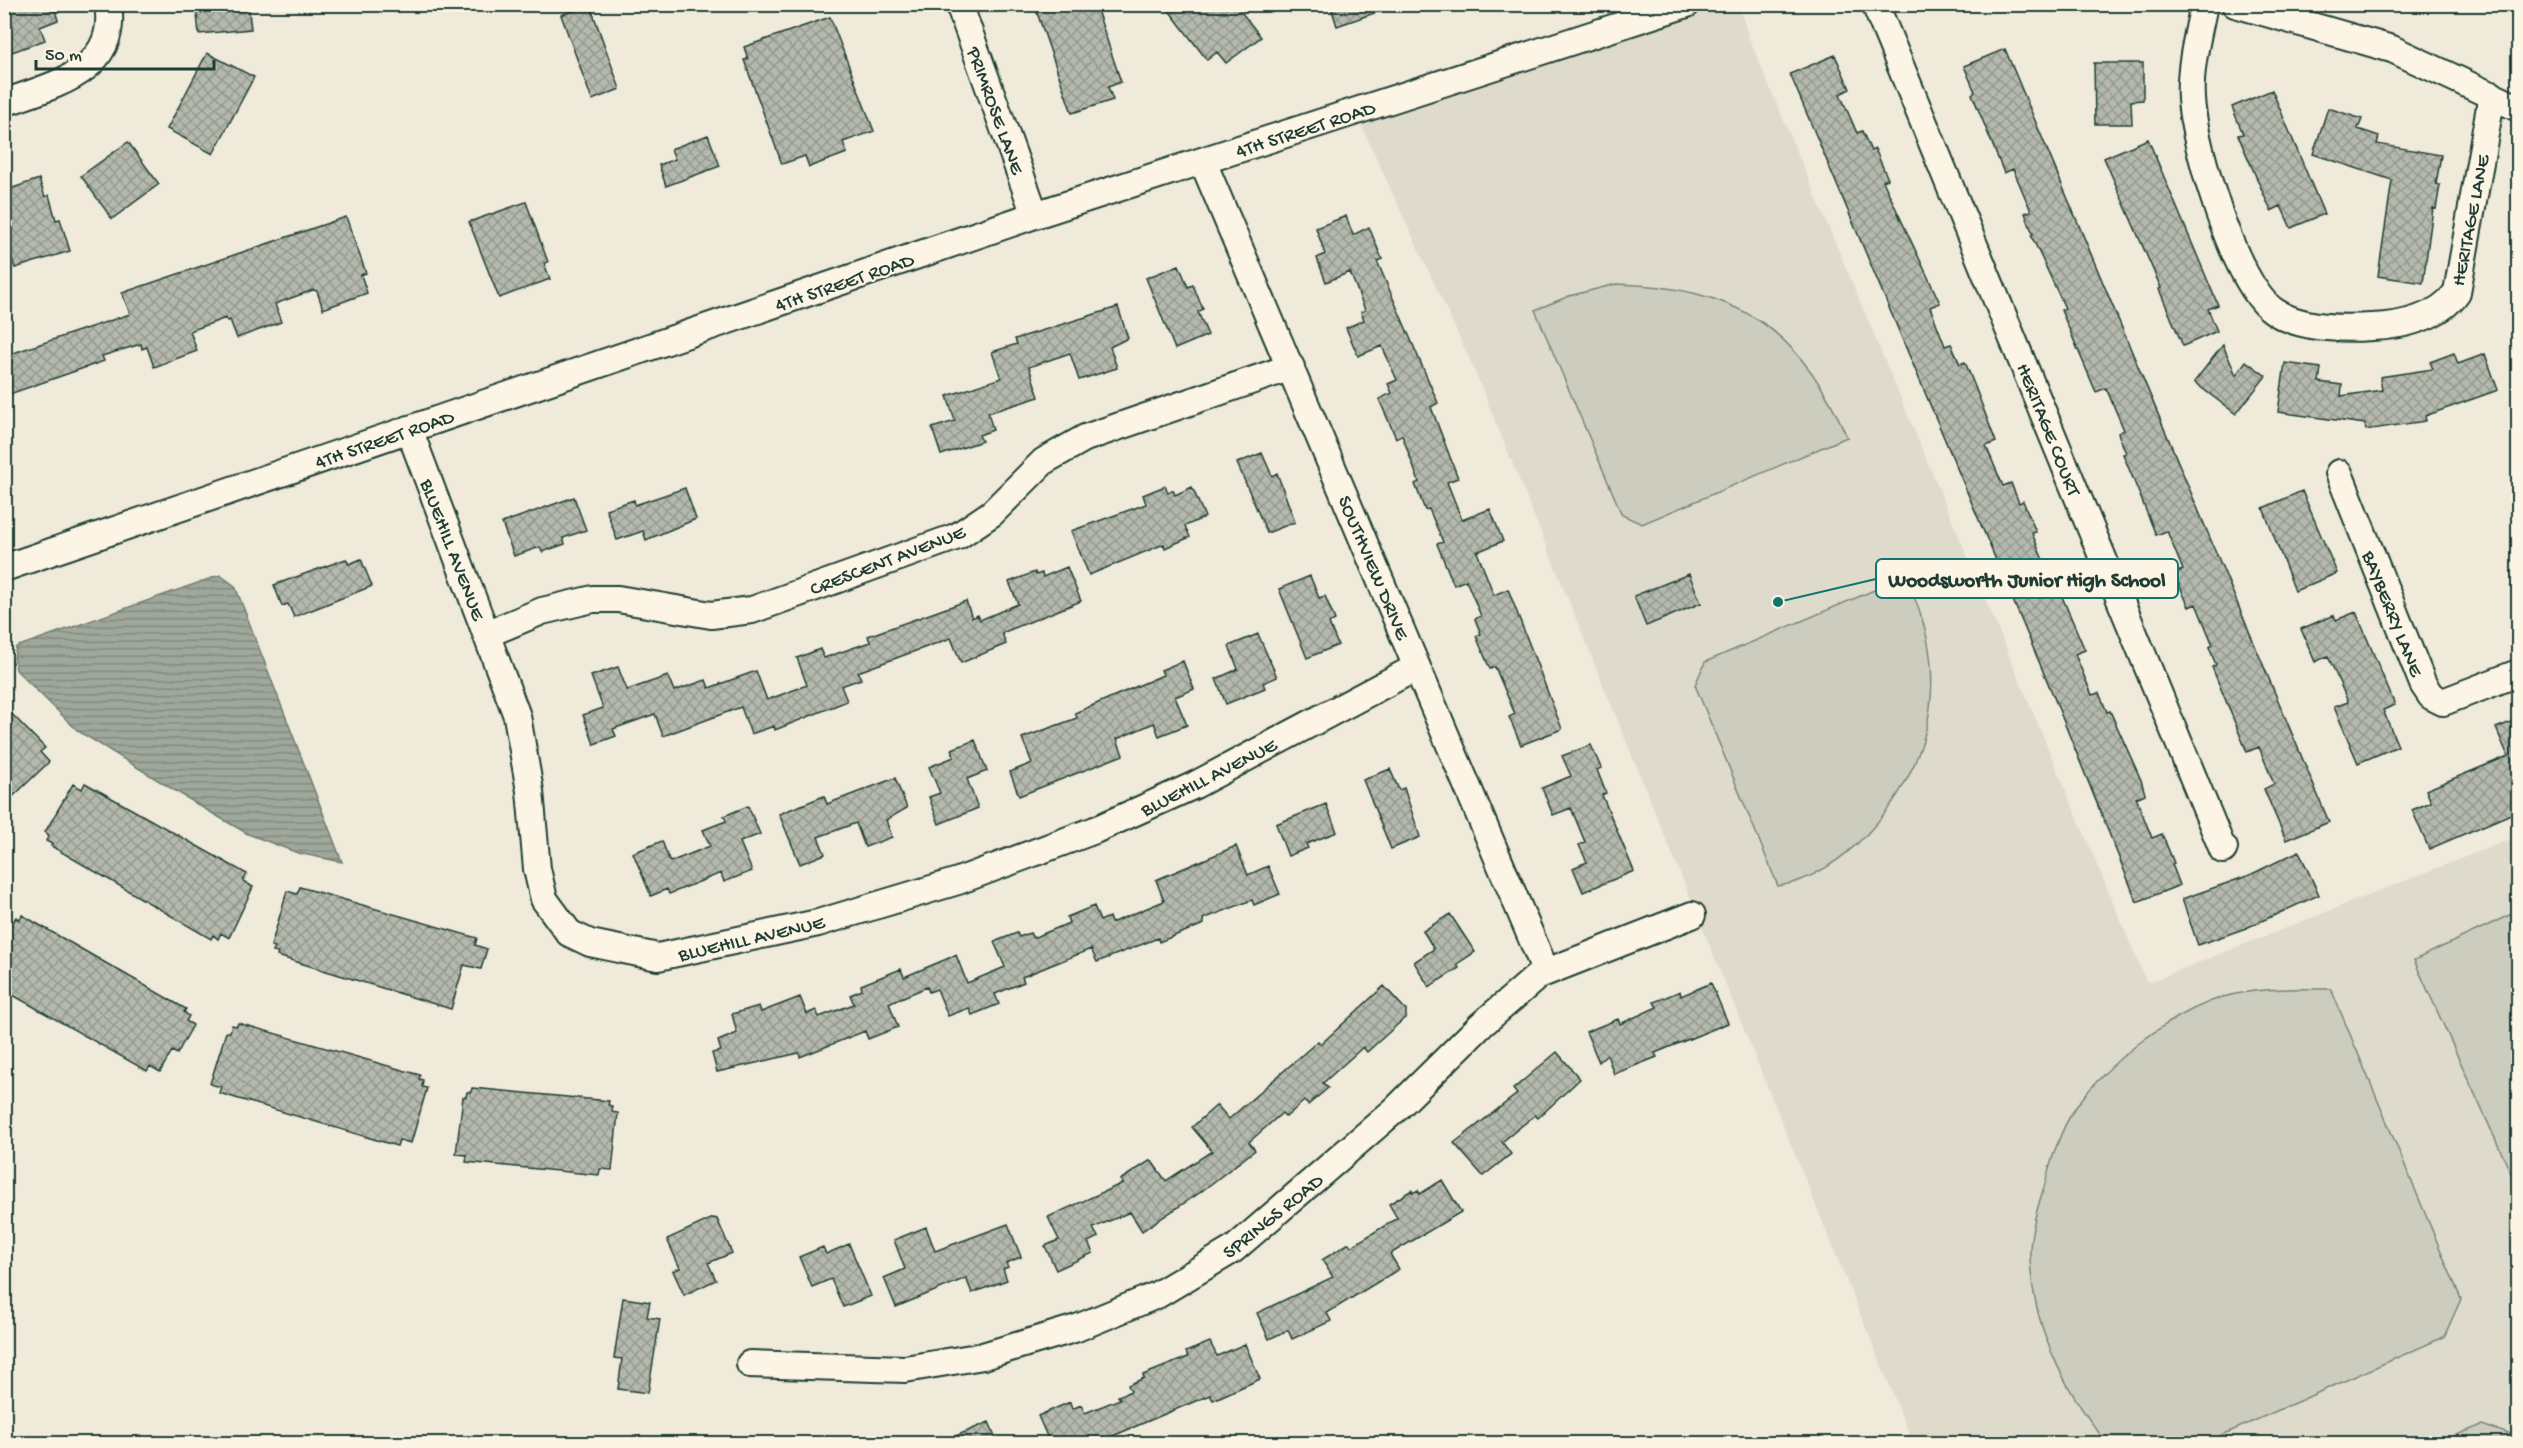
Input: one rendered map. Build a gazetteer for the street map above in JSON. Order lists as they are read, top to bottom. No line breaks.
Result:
{"streets":{"street":["PRIMROSE LANE","4TH STREET ROAD","HERITAGE LANE","HERITAGE COURT","BLUEHILL AVENUE","CRESCENT AVENUE","SOUTHVIEW DRIVE","BAYBERRY LANE","SPRINGS ROAD"]},"crossings":[["PRIMROSE LANE","4TH STREET ROAD"],["4TH STREET ROAD","BLUEHILL AVENUE"],["4TH STREET ROAD","SOUTHVIEW DRIVE"],["BLUEHILL AVENUE","CRESCENT AVENUE"],["BLUEHILL AVENUE","SOUTHVIEW DRIVE"],["CRESCENT AVENUE","SOUTHVIEW DRIVE"],["SOUTHVIEW DRIVE","SPRINGS ROAD"]],"places":["Woodsworth Junior High School"],"scale_bar":"50 m"}
